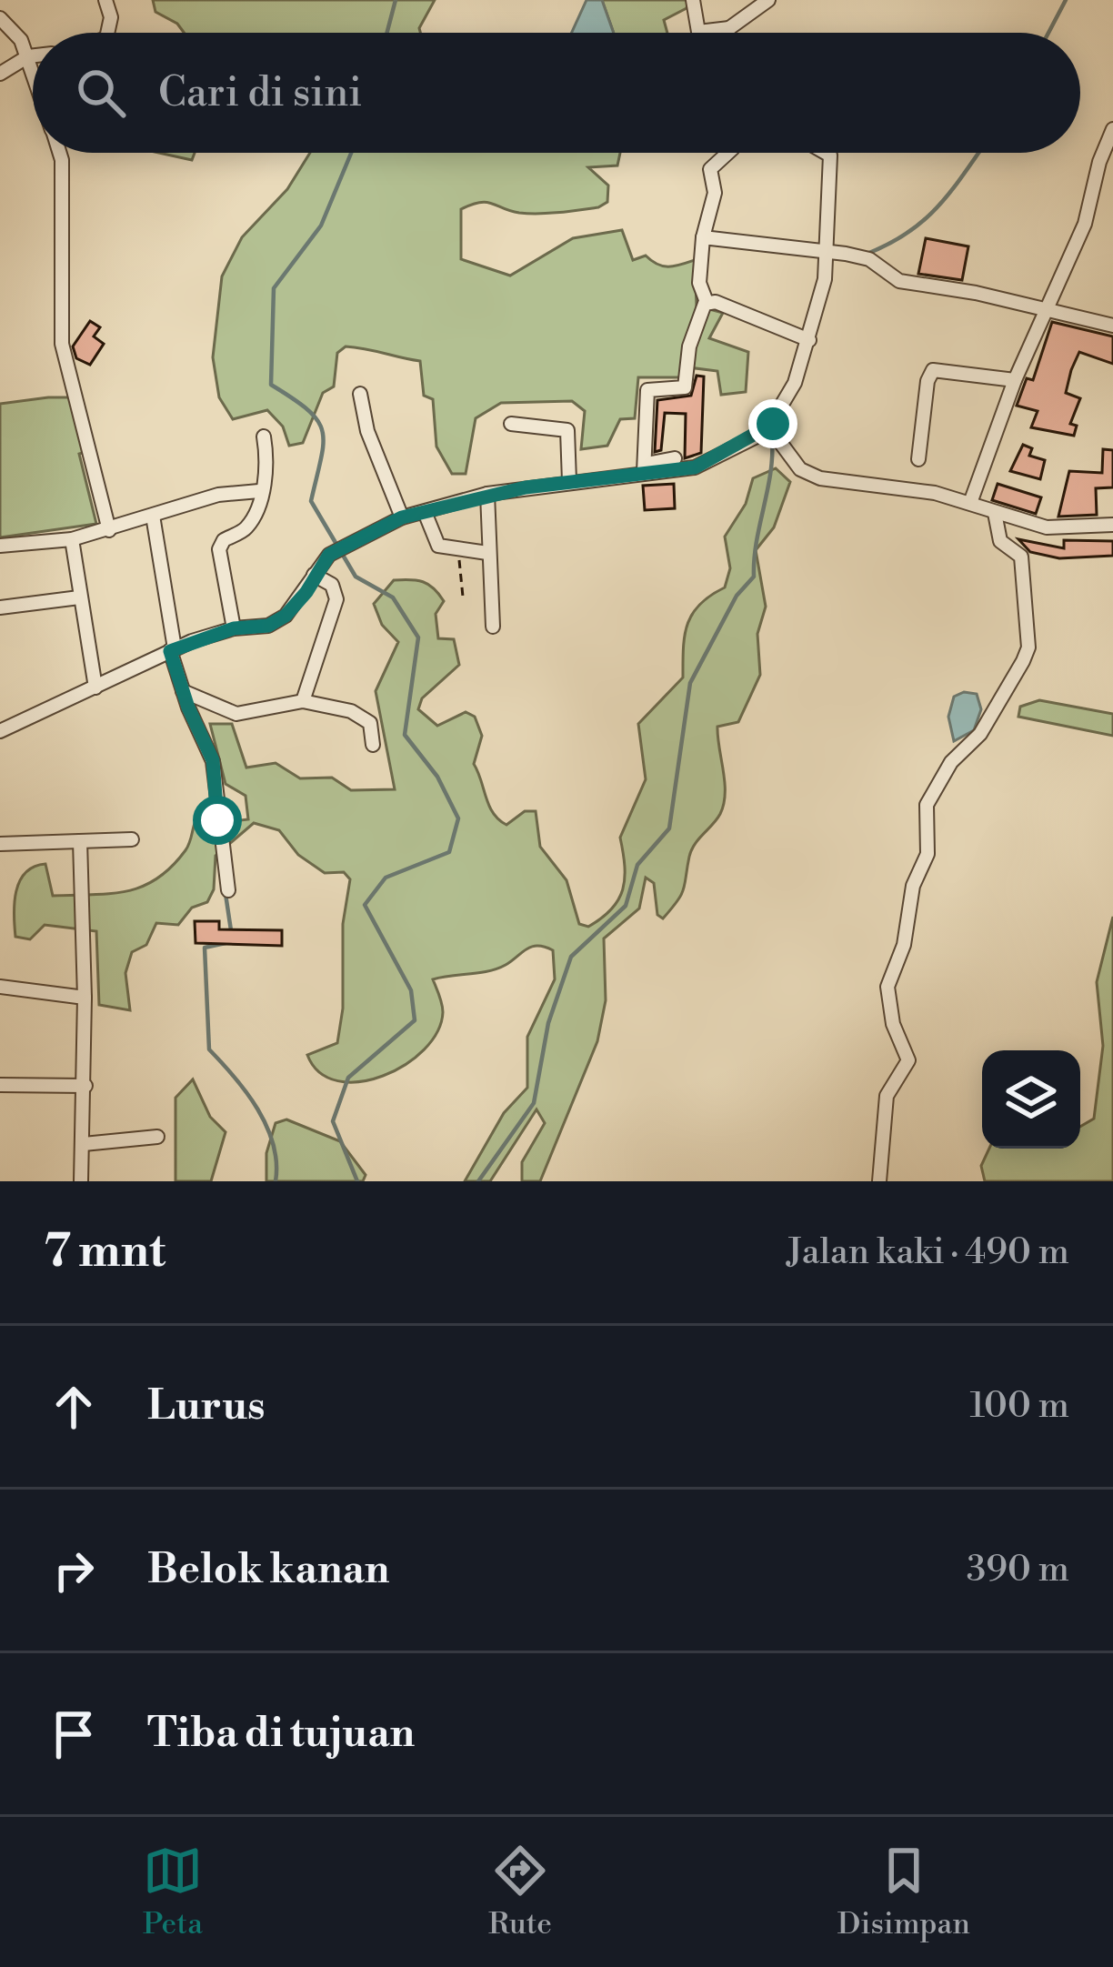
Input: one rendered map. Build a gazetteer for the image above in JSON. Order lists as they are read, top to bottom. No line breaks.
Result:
{"page":{"search":"Cari di sini","heading":["7 mnt","Jalan kaki · 490 m"],"list":[["Lurus","100 m"],["Belok kanan","390 m"],"Tiba di tujuan"],"nav":["Peta","Rute","Disimpan"]}}
